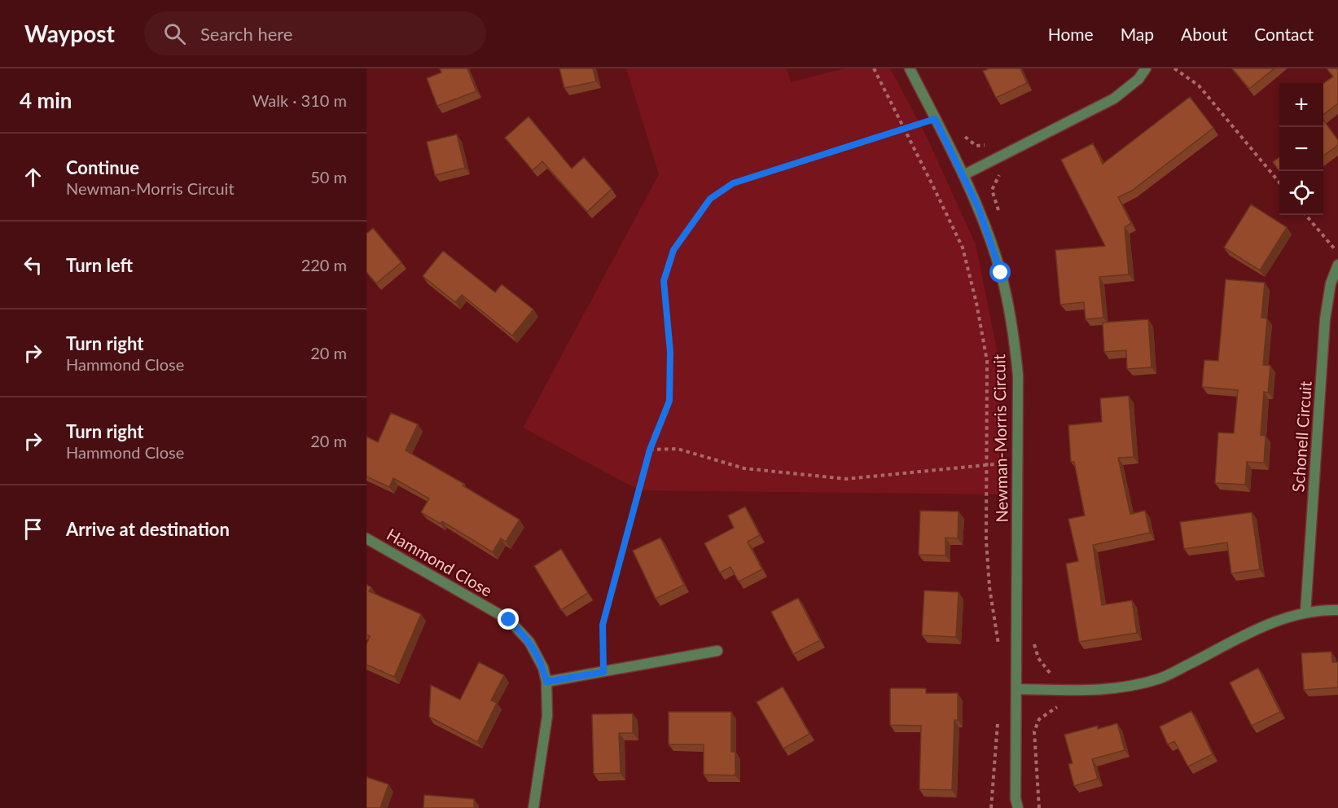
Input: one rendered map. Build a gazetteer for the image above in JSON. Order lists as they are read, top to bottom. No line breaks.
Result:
{"streets":{"street":["Schonell Circuit","Newman-Morris Circuit","Hammond Close"]},"page":{"header":"Waypost","search":"Search here","nav":["Home","Map","About","Contact"],"heading":["4 min","Walk · 310 m"],"map_buttons":["+","−"],"list":[["Continue","Newman-Morris Circuit","50 m"],["Turn left","220 m"],["Turn right","Hammond Close","20 m"],["Turn right","Hammond Close","20 m"],"Arrive at destination"]}}
